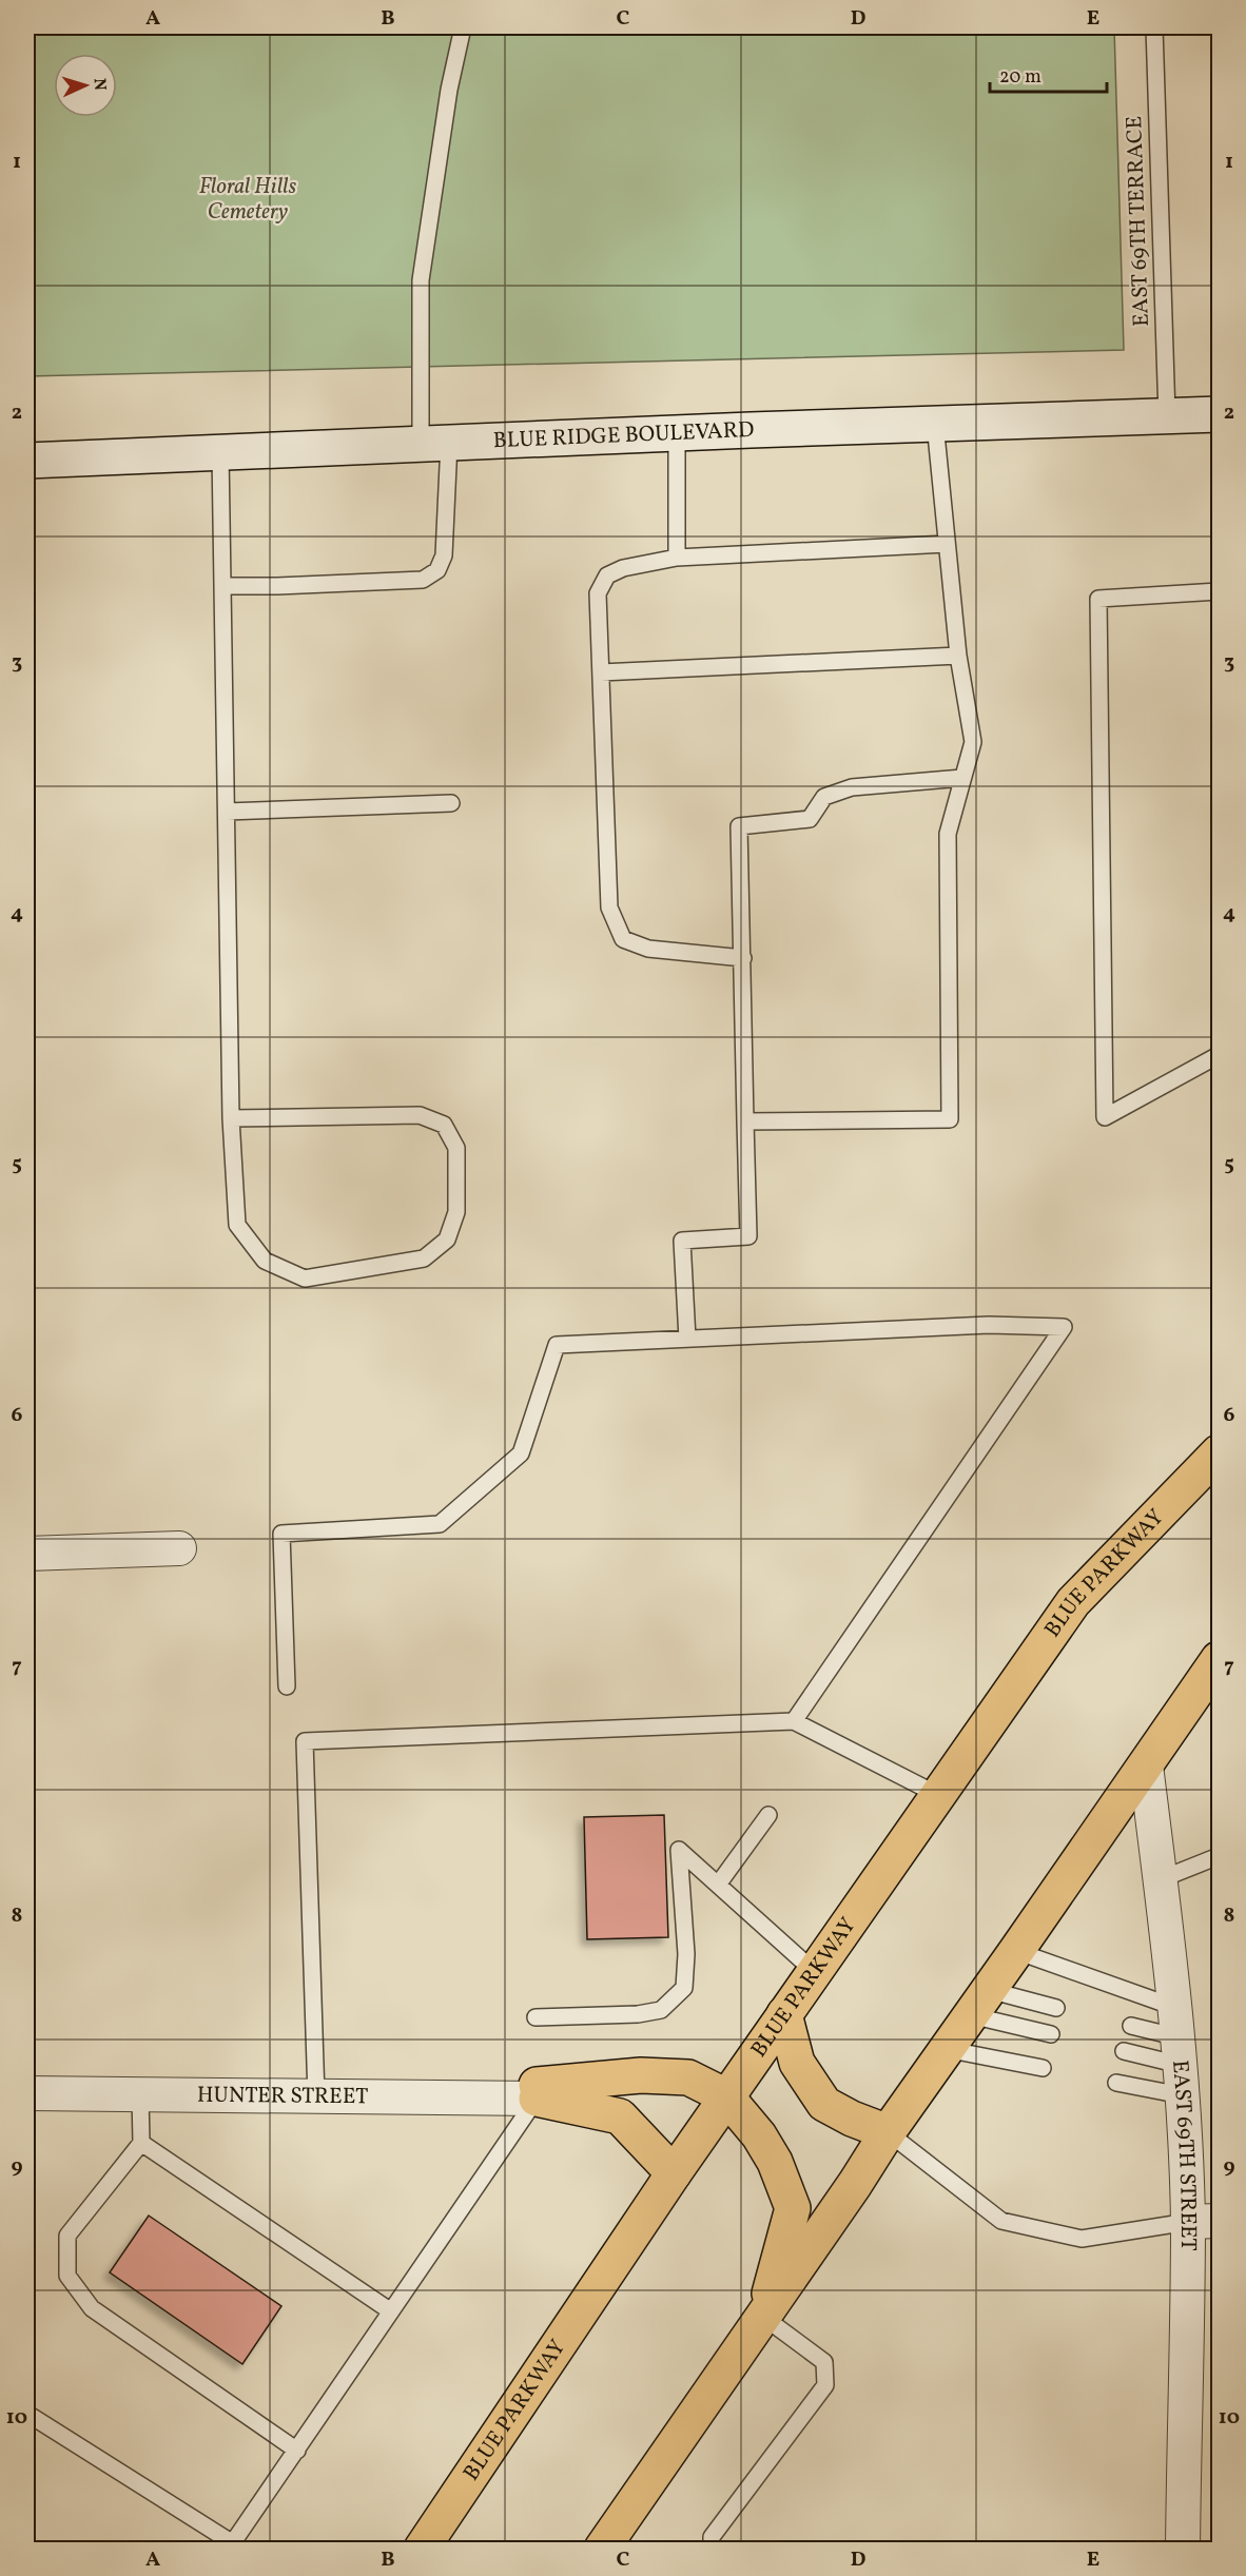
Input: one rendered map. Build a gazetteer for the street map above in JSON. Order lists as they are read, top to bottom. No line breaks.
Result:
{"streets":{"highway":["BLUE PARKWAY"],"main road":["BLUE RIDGE BOULEVARD"],"street":["HUNTER STREET","EAST 69TH STREET"],"lane":["EAST 69TH TERRACE"]},"crossings":[["EAST 69TH TERRACE","BLUE RIDGE BOULEVARD"]],"parks":["Floral Hills Cemetery"],"scale_bar":"20 m","north":"right","grid":{"columns":["A","B","C","D","E"],"rows":["1","2","3","4","5","6","7","8","9","10"]}}
